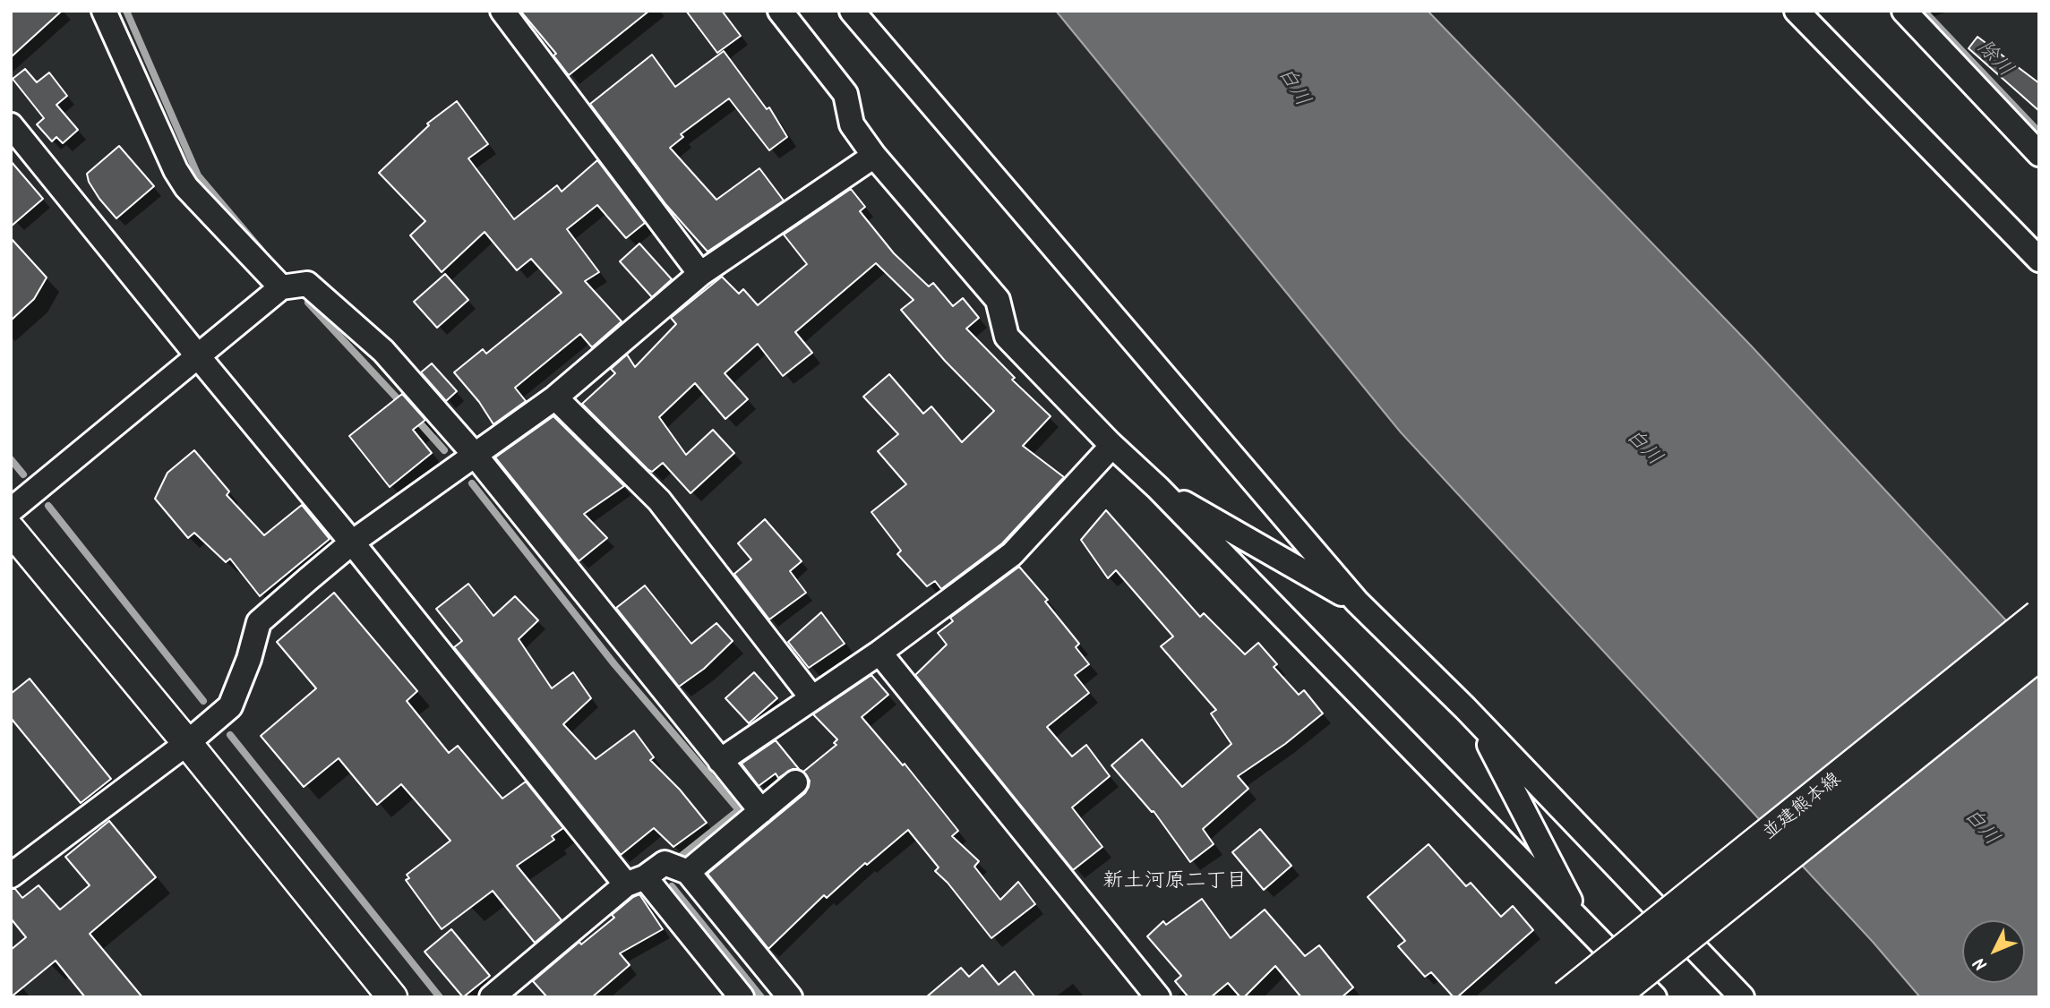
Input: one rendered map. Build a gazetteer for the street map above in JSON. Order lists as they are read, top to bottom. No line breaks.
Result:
{"streets":{"main road":["並建熊本線"]},"districts":["新土河原二丁目"],"water":["除川","白川"],"north":"bottom left"}
